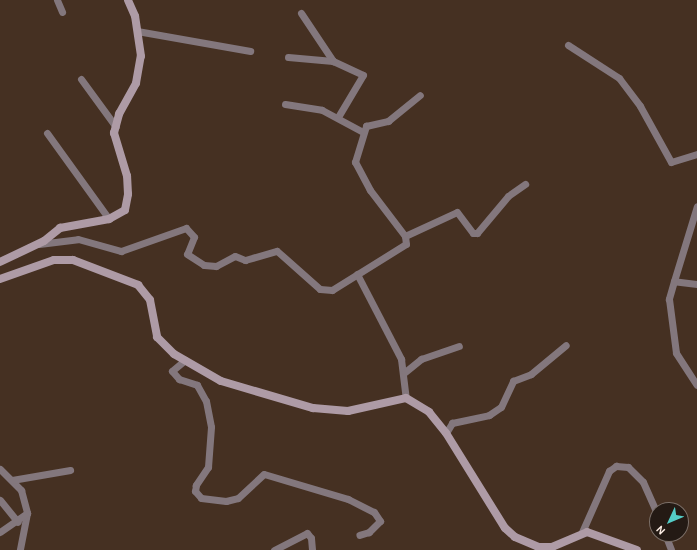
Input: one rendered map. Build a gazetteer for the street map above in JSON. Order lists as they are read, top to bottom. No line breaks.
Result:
{"north":"bottom left"}
